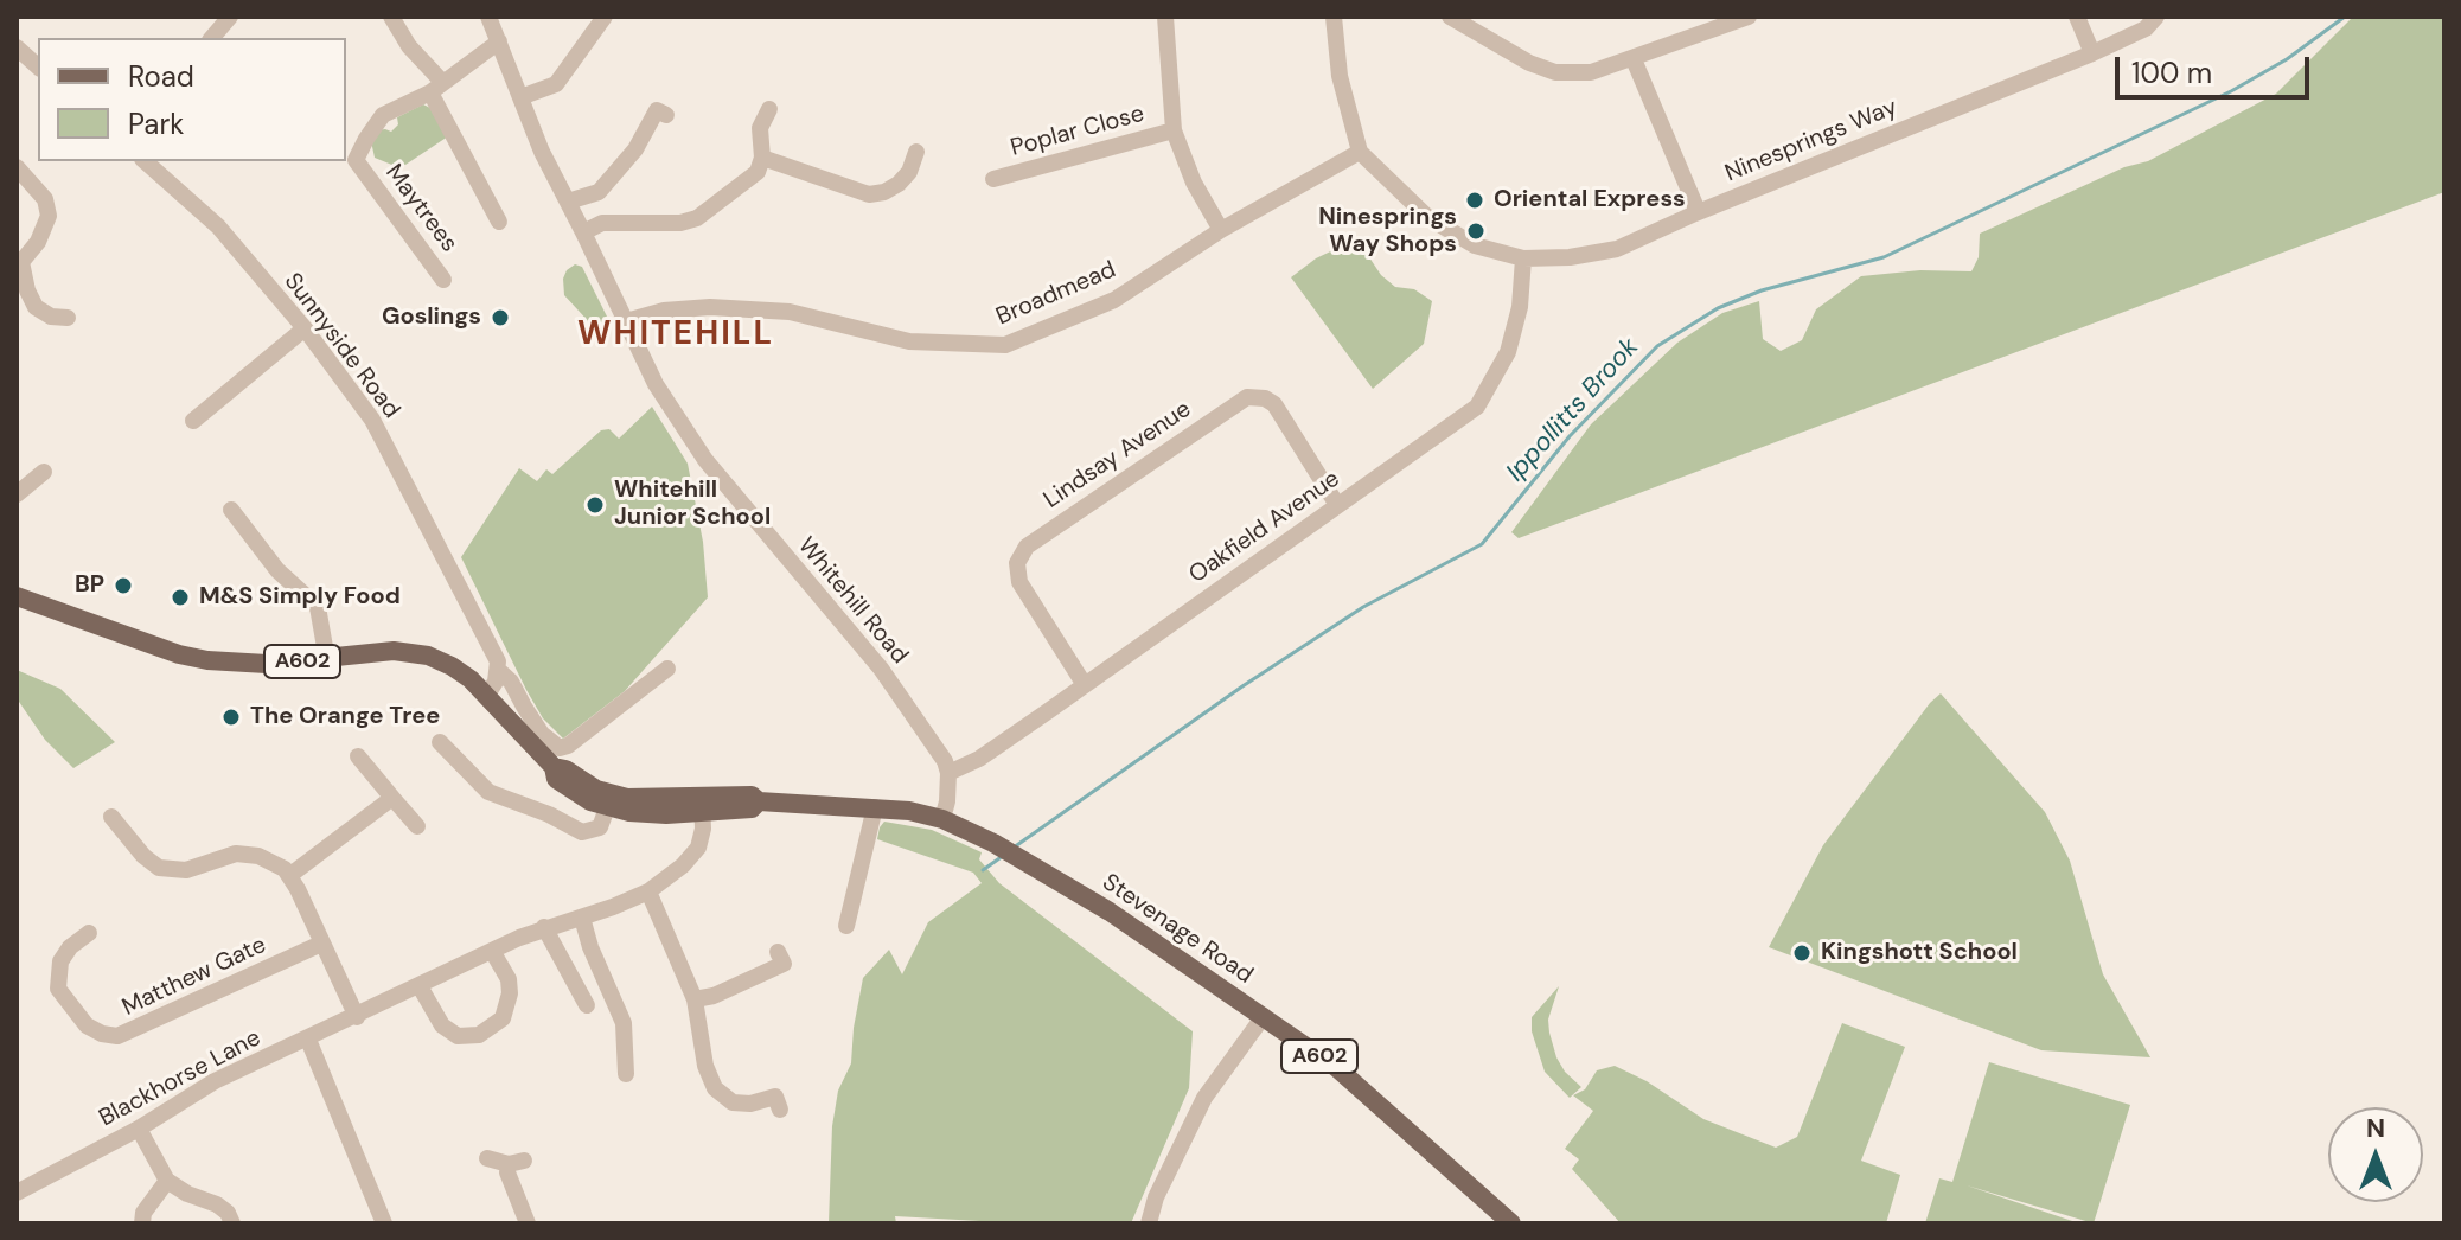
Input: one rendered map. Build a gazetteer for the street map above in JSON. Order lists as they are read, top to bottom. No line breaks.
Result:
{"streets":{"main road":["A602","Stevenage Road"],"street":["Poplar Close","Ninesprings Way","Maytrees","Broadmead","Sunnyside Road","Lindsay Avenue","Oakfield Avenue","Whitehill Road","Matthew Gate","Blackhorse Lane"]},"crossings":[["Ninesprings Way","Broadmead"],["Ninesprings Way","Oakfield Avenue"],["Maytrees","Whitehill Road"],["Broadmead","Whitehill Road"],["Lindsay Avenue","Oakfield Avenue"],["Oakfield Avenue","Whitehill Road"],["Stevenage Road","Blackhorse Lane"]],"districts":["WHITEHILL"],"water":["Ippollitts Brook"],"places":["Oriental Express","Ninesprings Way Shops","Goslings","Whitehill Junior School","BP","M&S Simply Food","The Orange Tree","Kingshott School"],"legend":["Road","Park"],"scale_bar":"100 m","north":"top"}
